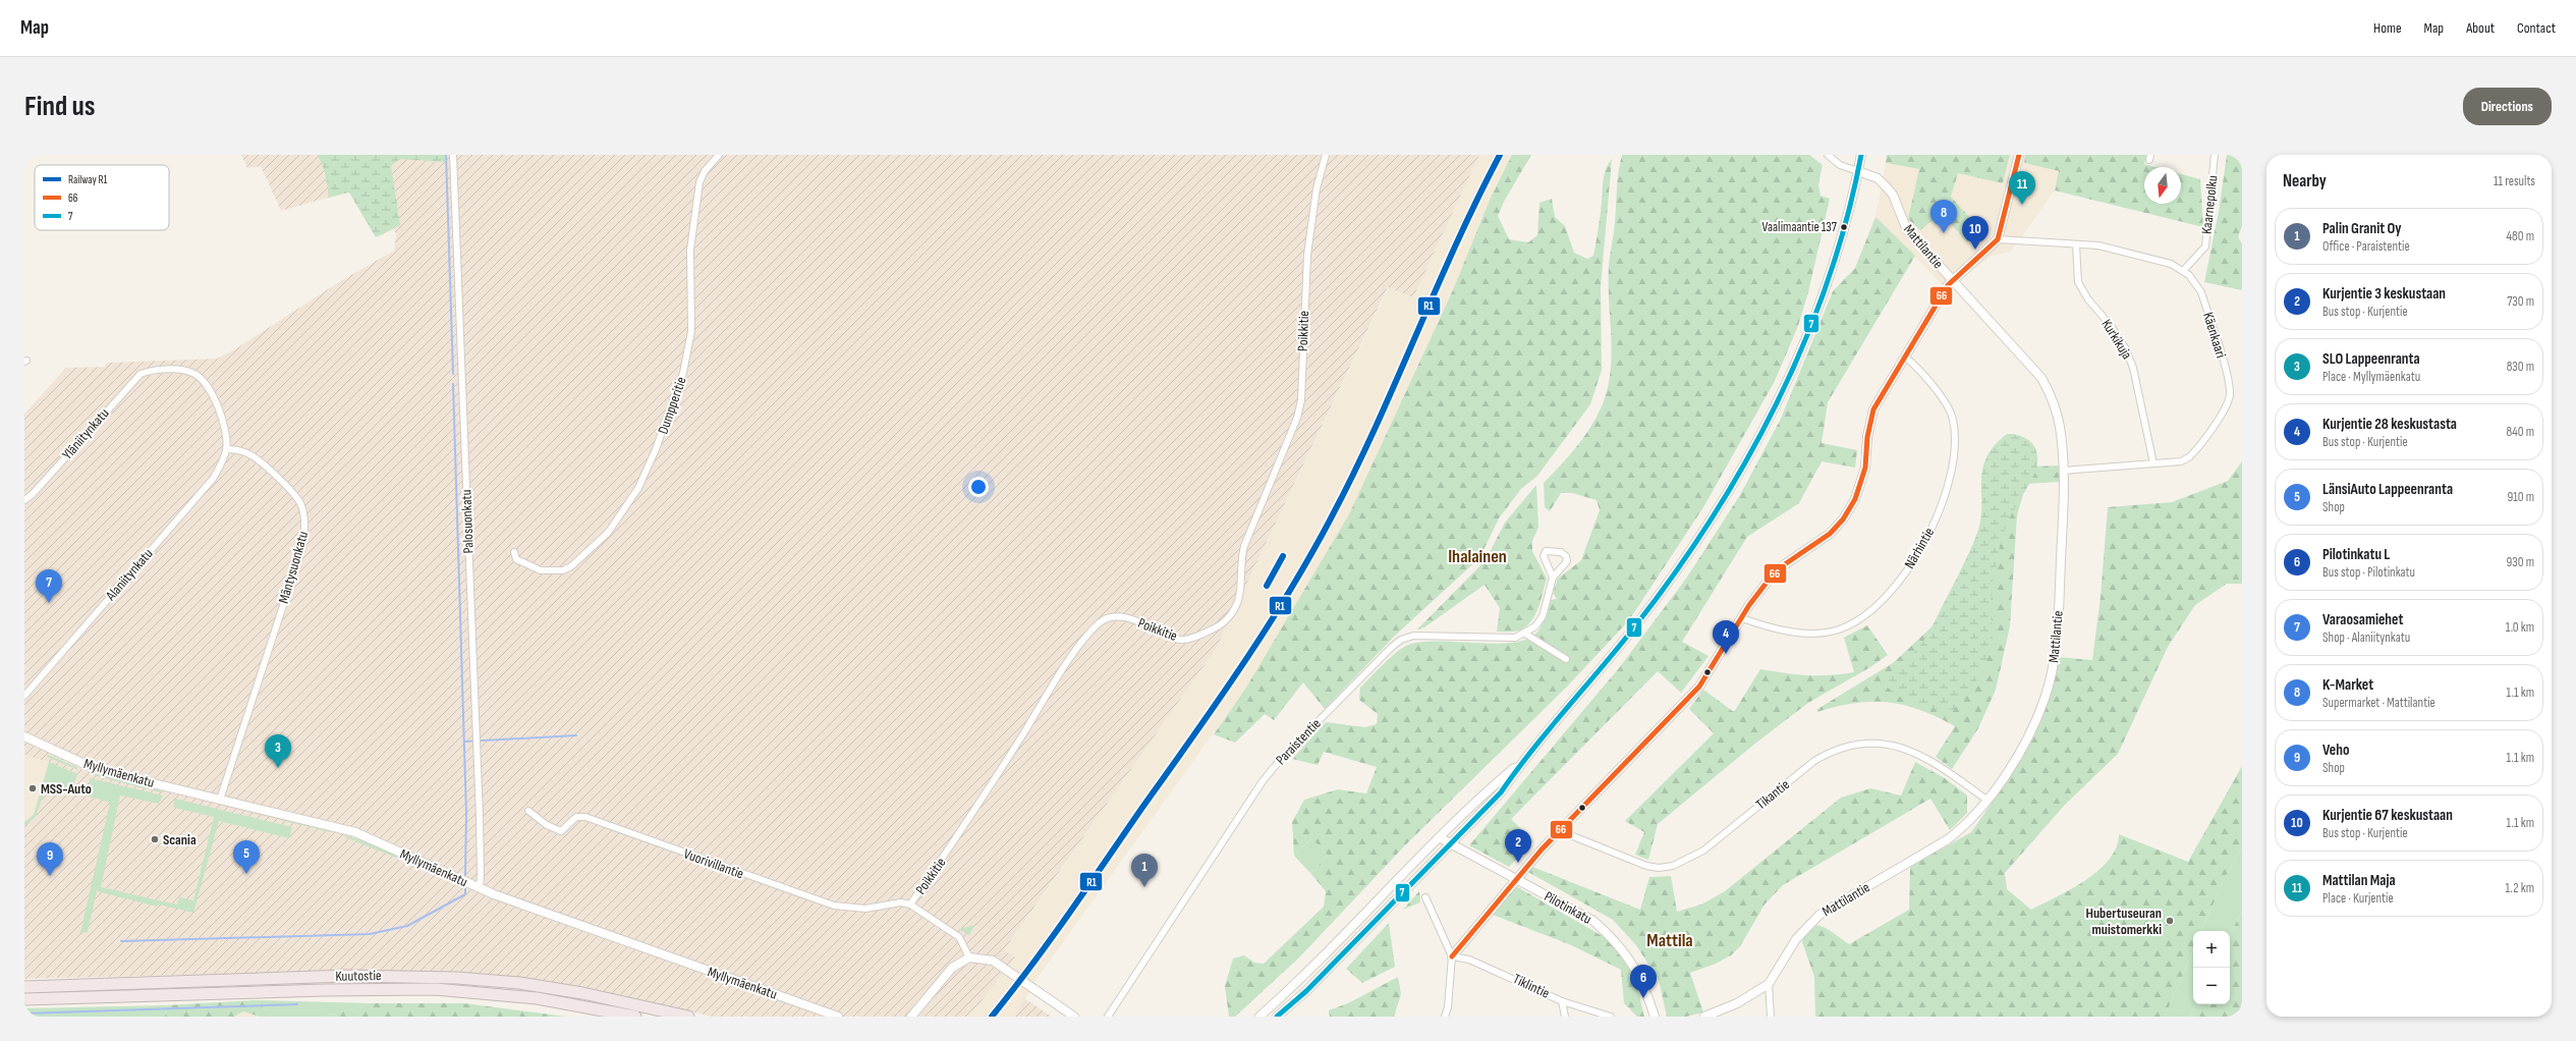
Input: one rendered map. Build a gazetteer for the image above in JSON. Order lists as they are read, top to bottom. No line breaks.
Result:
{"streets":{"highway":["Kuutostie"],"main road":["Mattilantie","Myllymäenkatu","Pilotinkatu"],"street":["Kaarnepolku","Poikkitie","Käenkaari","Kurkikuja","Dumpperitie","Yläniitynkatu","Palosuonkatu","Närhintie","Mäntysuonkatu","Alaniitynkatu","Paraistentie","Tikantie","Vuorivillantie","Tiklintie"]},"crossings":[["Kaarnepolku","Käenkaari"],["Mattilantie","Käenkaari"],["Mattilantie","Tikantie"],["Poikkitie","Vuorivillantie"],["Käenkaari","Kurkikuja"],["Yläniitynkatu","Mäntysuonkatu"],["Yläniitynkatu","Alaniitynkatu"],["Palosuonkatu","Myllymäenkatu"],["Mäntysuonkatu","Alaniitynkatu"],["Mäntysuonkatu","Myllymäenkatu"]],"districts":["Ihalainen","Mattila"],"places":["Vaalimaantie 137","MSS-Auto","Scania","Hubertuseuran muistomerkki"],"lines":["rail line R1","transit line 66","transit line 7"],"legend":["Railway R1","66","7"],"north":"bottom","page":{"header":"Map","nav":["Home","Map","About","Contact"],"buttons":"Directions","title":"Find us","heading":["Nearby","11 results"],"pins":["11","8","10","7","4","3","2","5","9","1","6"],"list":[{"mark":"1","name":"Palin Granit Oy","note":"Office · Paraistentie","value":"480 m"},{"mark":"2","name":"Kurjentie 3 keskustaan","note":"Bus stop · Kurjentie","value":"730 m"},{"mark":"3","name":"SLO Lappeenranta","note":"Place · Myllymäenkatu","value":"830 m"},{"mark":"4","name":"Kurjentie 28 keskustasta","note":"Bus stop · Kurjentie","value":"840 m"},{"mark":"5","name":"LänsiAuto Lappeenranta","note":"Shop","value":"910 m"},{"mark":"6","name":"Pilotinkatu L","note":"Bus stop · Pilotinkatu","value":"930 m"},{"mark":"7","name":"Varaosamiehet","note":"Shop · Alaniitynkatu","value":"1.0 km"},{"mark":"8","name":"K-Market","note":"Supermarket · Mattilantie","value":"1.1 km"},{"mark":"9","name":"Veho","note":"Shop","value":"1.1 km"},{"mark":"10","name":"Kurjentie 67 keskustaan","note":"Bus stop · Kurjentie","value":"1.1 km"},{"mark":"11","name":"Mattilan Maja","note":"Place · Kurjentie","value":"1.2 km"}],"map_buttons":["+","−"]}}
